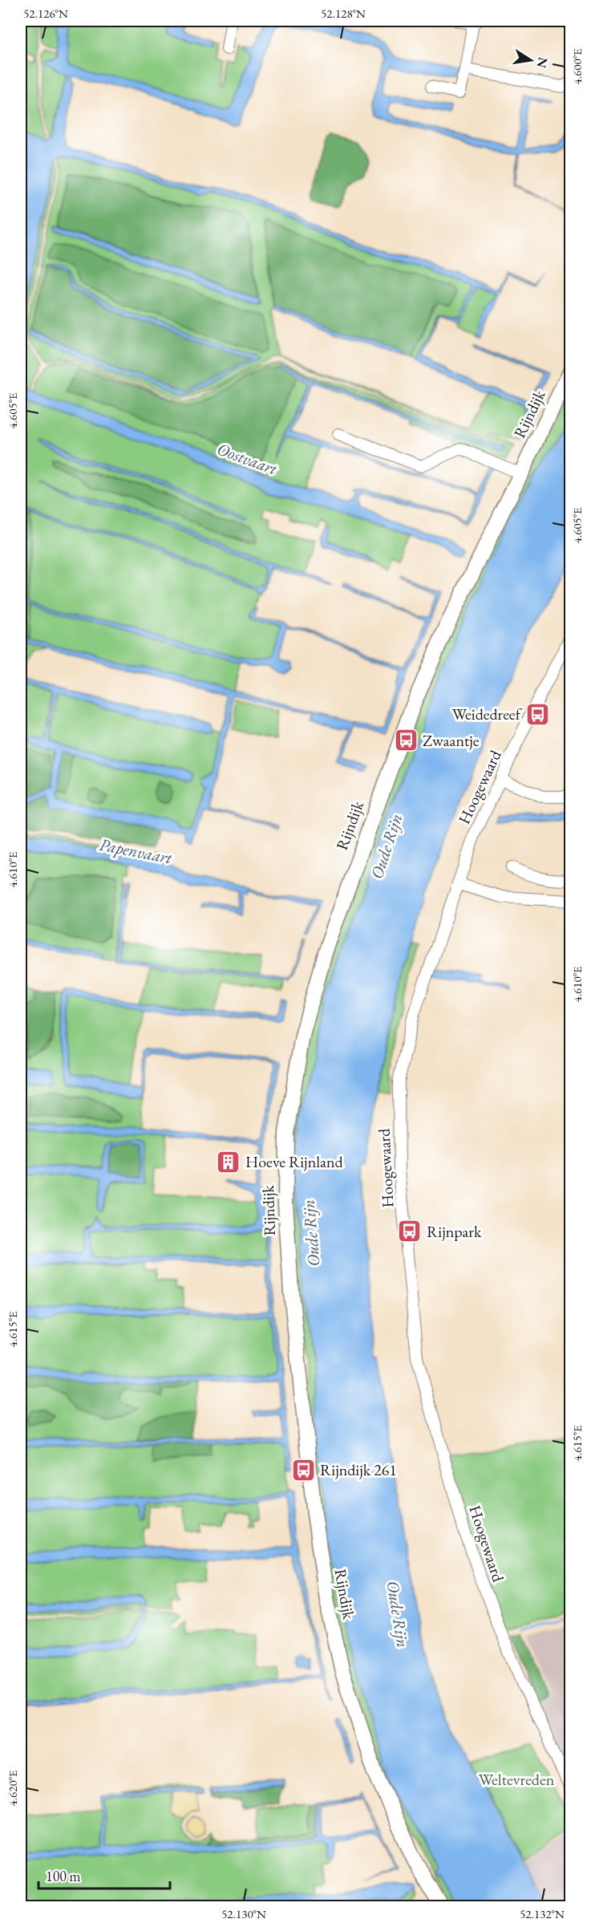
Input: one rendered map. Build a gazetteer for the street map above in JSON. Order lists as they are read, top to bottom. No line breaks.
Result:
{"streets":{"main road":["Rijndijk"],"street":["Hoogewaard"]},"water":["Oostvaart","Oude Rijn","Papenvaart"],"parks":["Weltevreden"],"places":{"bus stop":["Weidedreef","Zwaantje","Rijnpark","Rijndijk 261"],"building":["Hoeve Rijnland"]},"scale_bar":"100 m","north":"right","coordinates":["52.126°N","52.128°N","4.600°E","4.605°E","4.610°E","4.615°E","4.620°E","52.130°N","52.132°N"]}
